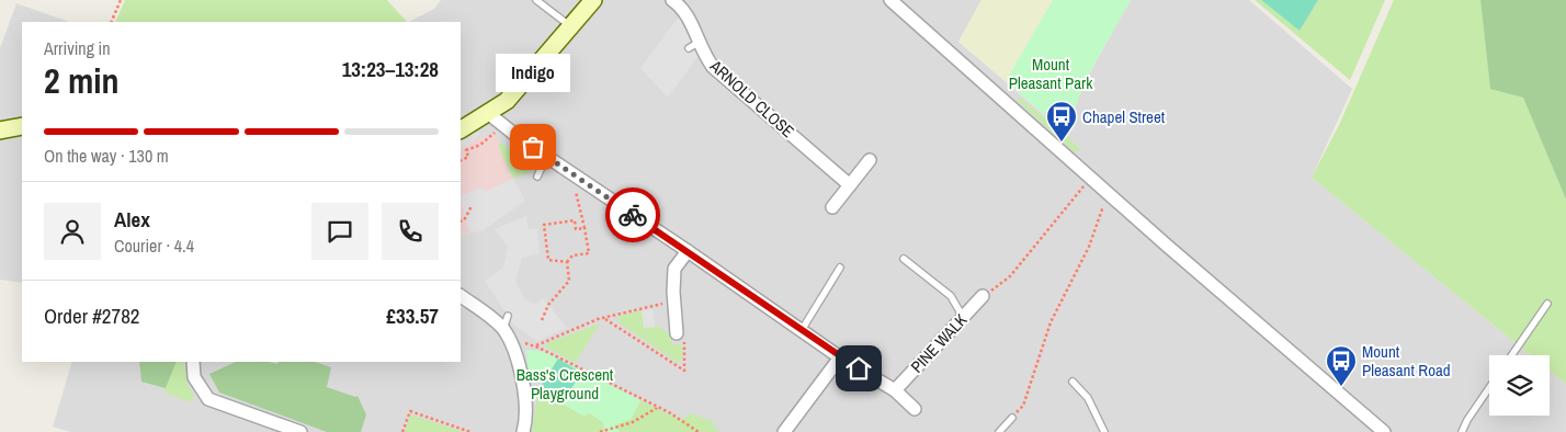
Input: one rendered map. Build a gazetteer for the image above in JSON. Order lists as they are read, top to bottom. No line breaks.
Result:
{"streets":{"street":["ARNOLD CLOSE","PINE WALK"]},"parks":["Mount Pleasant Park","Bass's Crescent Playground"],"places":{"bus stop":["Chapel Street","Mount Pleasant Road"],"other":["Indigo"]},"page":{"heading":["2 min","Arriving in","13:23–13:28"],"panel":["Alex","Courier · 4.4","Order #2782","£33.57"],"bubble":"Indigo","bar":"On the way · 130 m"}}
